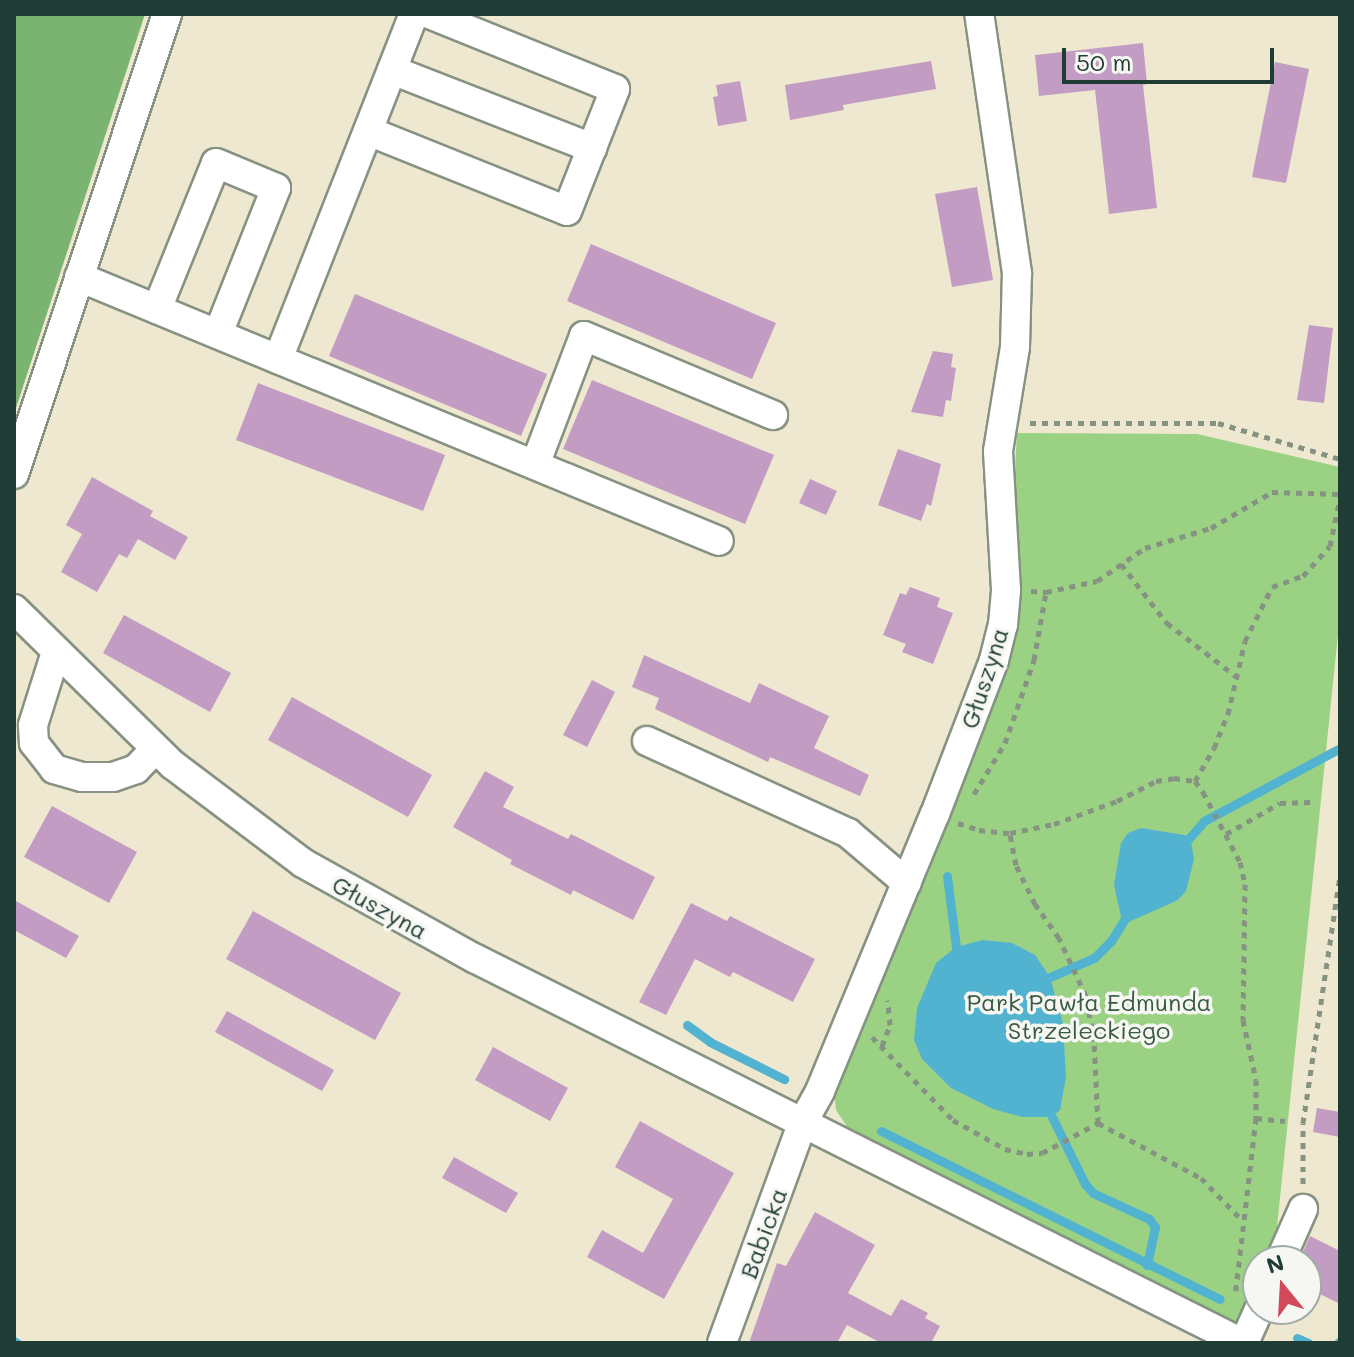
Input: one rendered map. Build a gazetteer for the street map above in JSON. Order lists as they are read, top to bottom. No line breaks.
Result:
{"streets":{"street":["Głuszyna","Babicka"]},"crossings":[["Głuszyna","Babicka"]],"parks":["Park Pawła Edmunda Strzeleckiego"],"scale_bar":"50 m","north":"top"}
